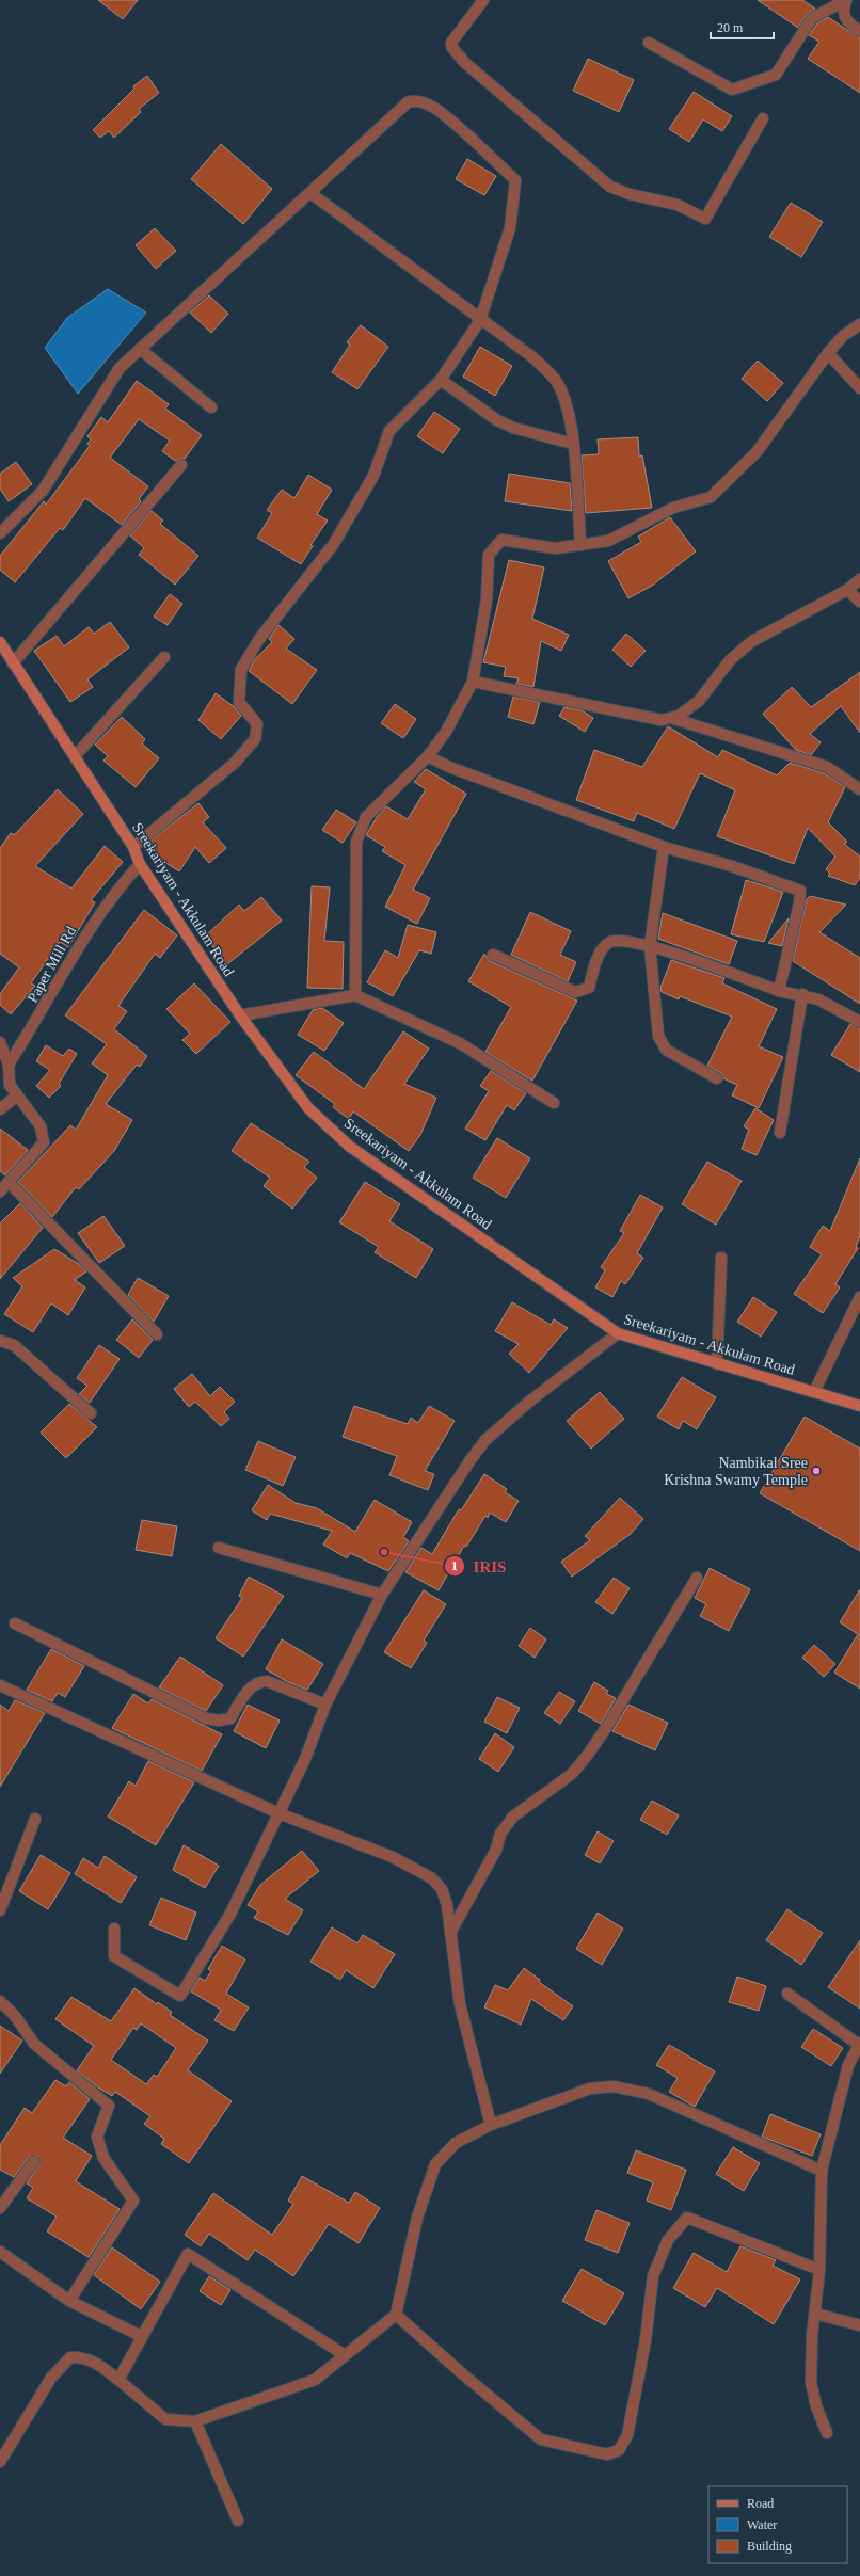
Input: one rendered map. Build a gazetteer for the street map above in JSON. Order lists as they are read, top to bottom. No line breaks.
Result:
{"streets":{"main road":["Sreekariyam - Akkulam Road"],"street":["Paper Mill Rd"]},"crossings":[["Sreekariyam - Akkulam Road","Paper Mill Rd"]],"places":["Nambikal Sree Krishna Swamy Temple","IRIS"],"legend":["Road","Water","Building"],"scale_bar":"20 m"}
